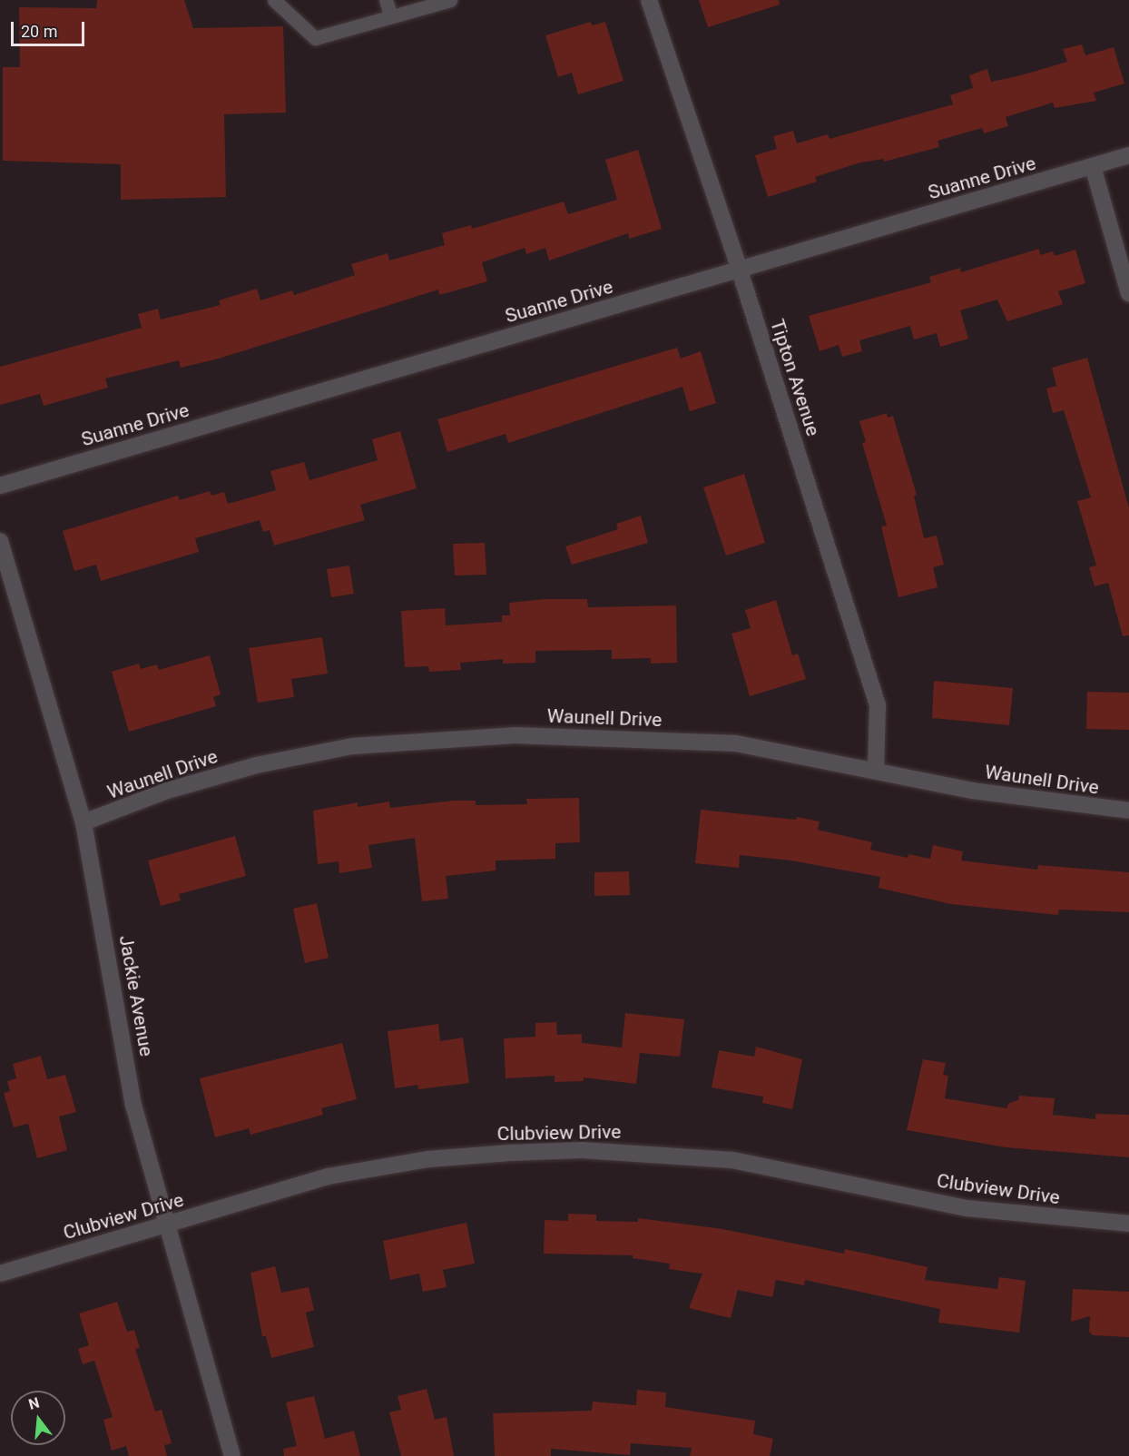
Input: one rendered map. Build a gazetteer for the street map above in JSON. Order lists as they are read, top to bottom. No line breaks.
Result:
{"streets":{"street":["Suanne Drive","Tipton Avenue","Waunell Drive","Jackie Avenue","Clubview Drive"]},"crossings":[["Suanne Drive","Tipton Avenue"],["Tipton Avenue","Waunell Drive"],["Waunell Drive","Jackie Avenue"],["Jackie Avenue","Clubview Drive"]],"scale_bar":"20 m","north":"top"}
